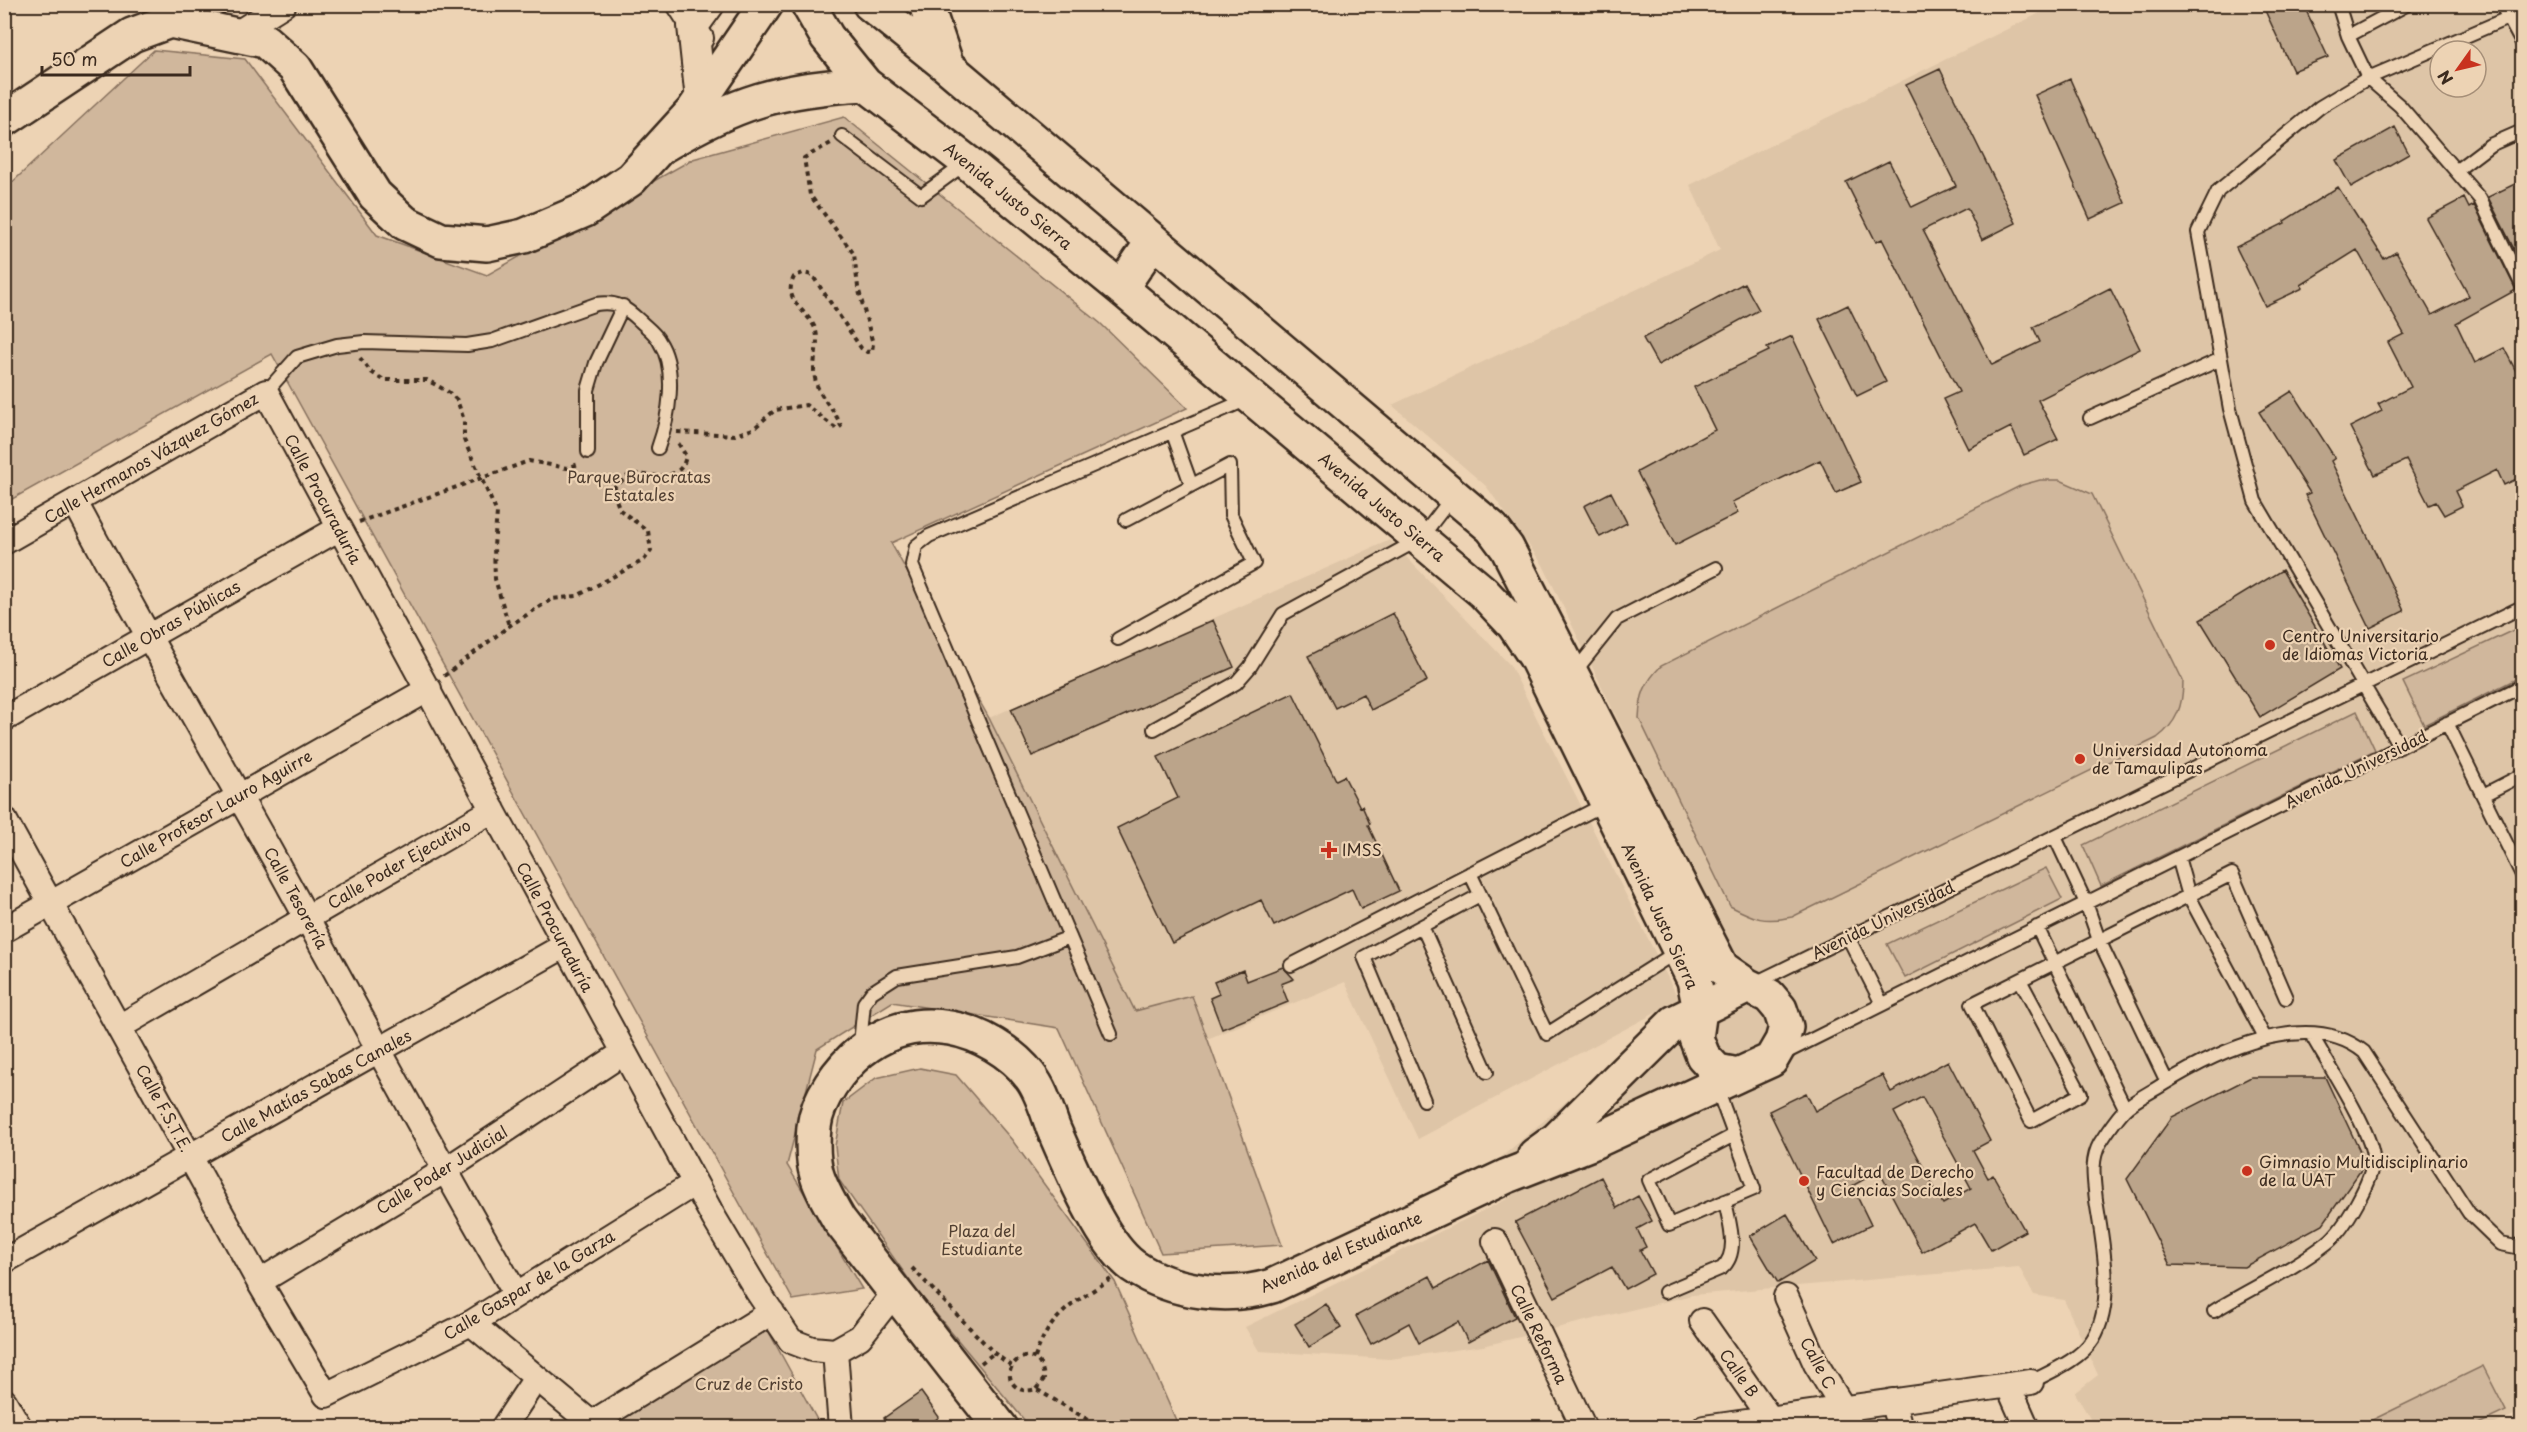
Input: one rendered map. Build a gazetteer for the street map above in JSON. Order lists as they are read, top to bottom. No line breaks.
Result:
{"streets":{"main road":["Avenida Justo Sierra","Avenida Universidad","Avenida del Estudiante"],"street":["Calle Hermanos Vázquez Gómez","Calle Procuraduría","Calle Obras Públicas","Calle Profesor Lauro Aguirre","Calle Poder Ejecutivo","Calle Tesorería","Calle Matías Sabas Canales","Calle F.S.T.E.","Calle Poder Judicial","Calle Gaspar de la Garza","Calle Reforma","Calle C","Calle B"]},"crossings":[["Avenida Justo Sierra","Avenida Universidad"],["Calle Hermanos Vázquez Gómez","Calle Procuraduría"],["Calle Hermanos Vázquez Gómez","Calle Tesorería"],["Calle Procuraduría","Calle Obras Públicas"],["Calle Procuraduría","Calle Profesor Lauro Aguirre"],["Calle Procuraduría","Calle Poder Ejecutivo"],["Calle Procuraduría","Calle Matías Sabas Canales"],["Calle Procuraduría","Calle Poder Judicial"],["Calle Procuraduría","Calle Gaspar de la Garza"],["Calle Obras Públicas","Calle Tesorería"],["Avenida Universidad","Avenida del Estudiante"],["Calle Profesor Lauro Aguirre","Calle Tesorería"],["Calle Profesor Lauro Aguirre","Calle F.S.T.E."],["Calle Poder Ejecutivo","Calle Tesorería"],["Calle Poder Ejecutivo","Calle F.S.T.E."],["Calle Tesorería","Calle Matías Sabas Canales"],["Calle Tesorería","Calle Poder Judicial"],["Calle Tesorería","Calle Gaspar de la Garza"],["Calle Matías Sabas Canales","Calle F.S.T.E."],["Calle F.S.T.E.","Calle Poder Judicial"],["Calle F.S.T.E.","Calle Gaspar de la Garza"]],"parks":["Parque Burocratas Estatales","Plaza del Estudiante","Cruz de Cristo"],"places":{"other":["Centro Universitario de Idiomas Victoria","Universidad Autonoma de Tamaulipas","Gimnasio Multidisciplinario de la UAT","Facultad de Derecho y Ciencias Sociales"],"health":["IMSS"]},"scale_bar":"50 m","north":"bottom left"}
